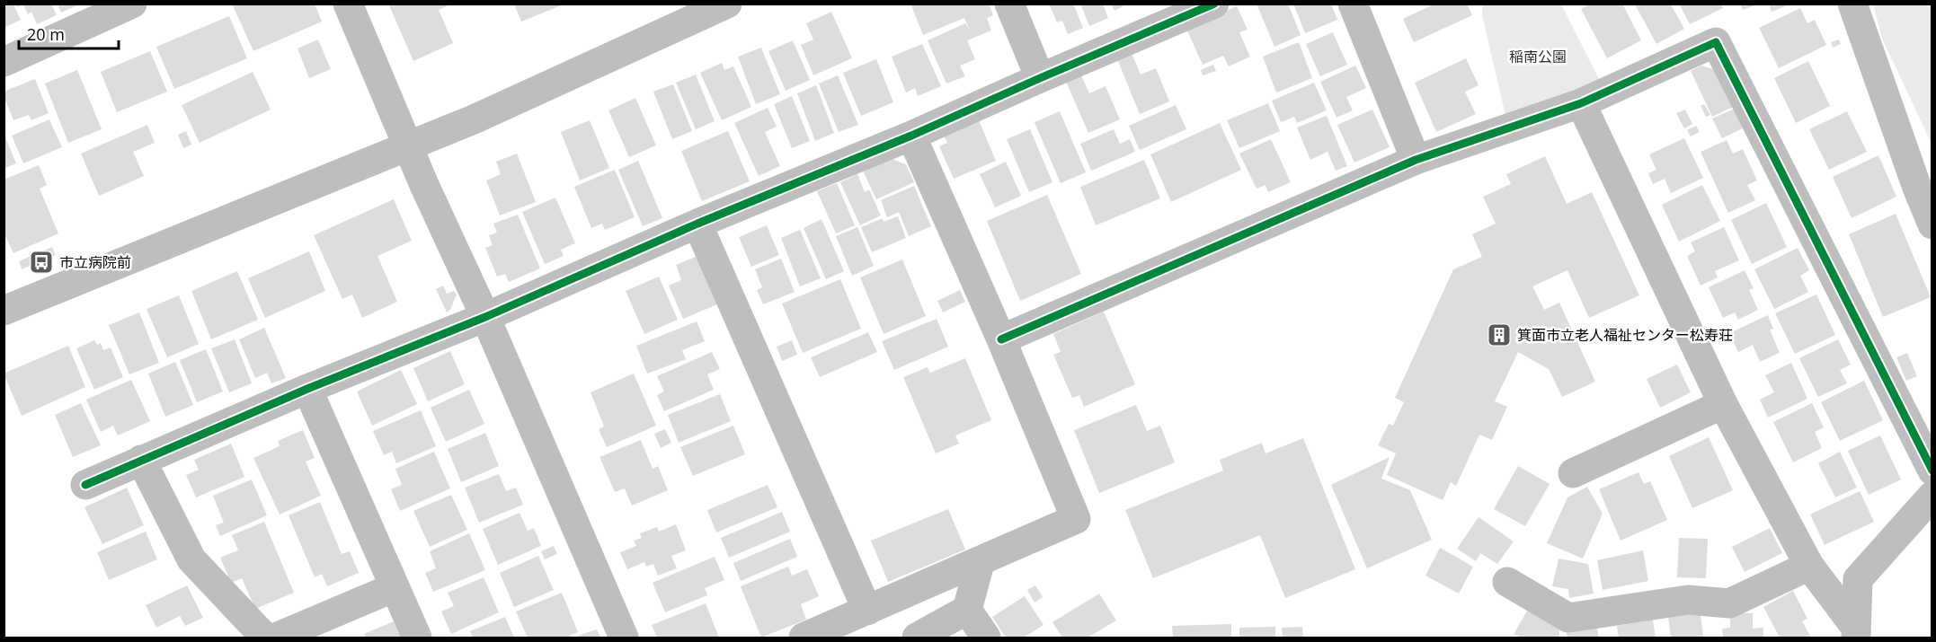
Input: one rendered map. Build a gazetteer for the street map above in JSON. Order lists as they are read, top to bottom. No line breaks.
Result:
{"parks":["稲南公園"],"places":{"bus stop":["市立病院前"],"building":["箕面市立老人福祉センター松寿荘"]},"scale_bar":"20 m"}
